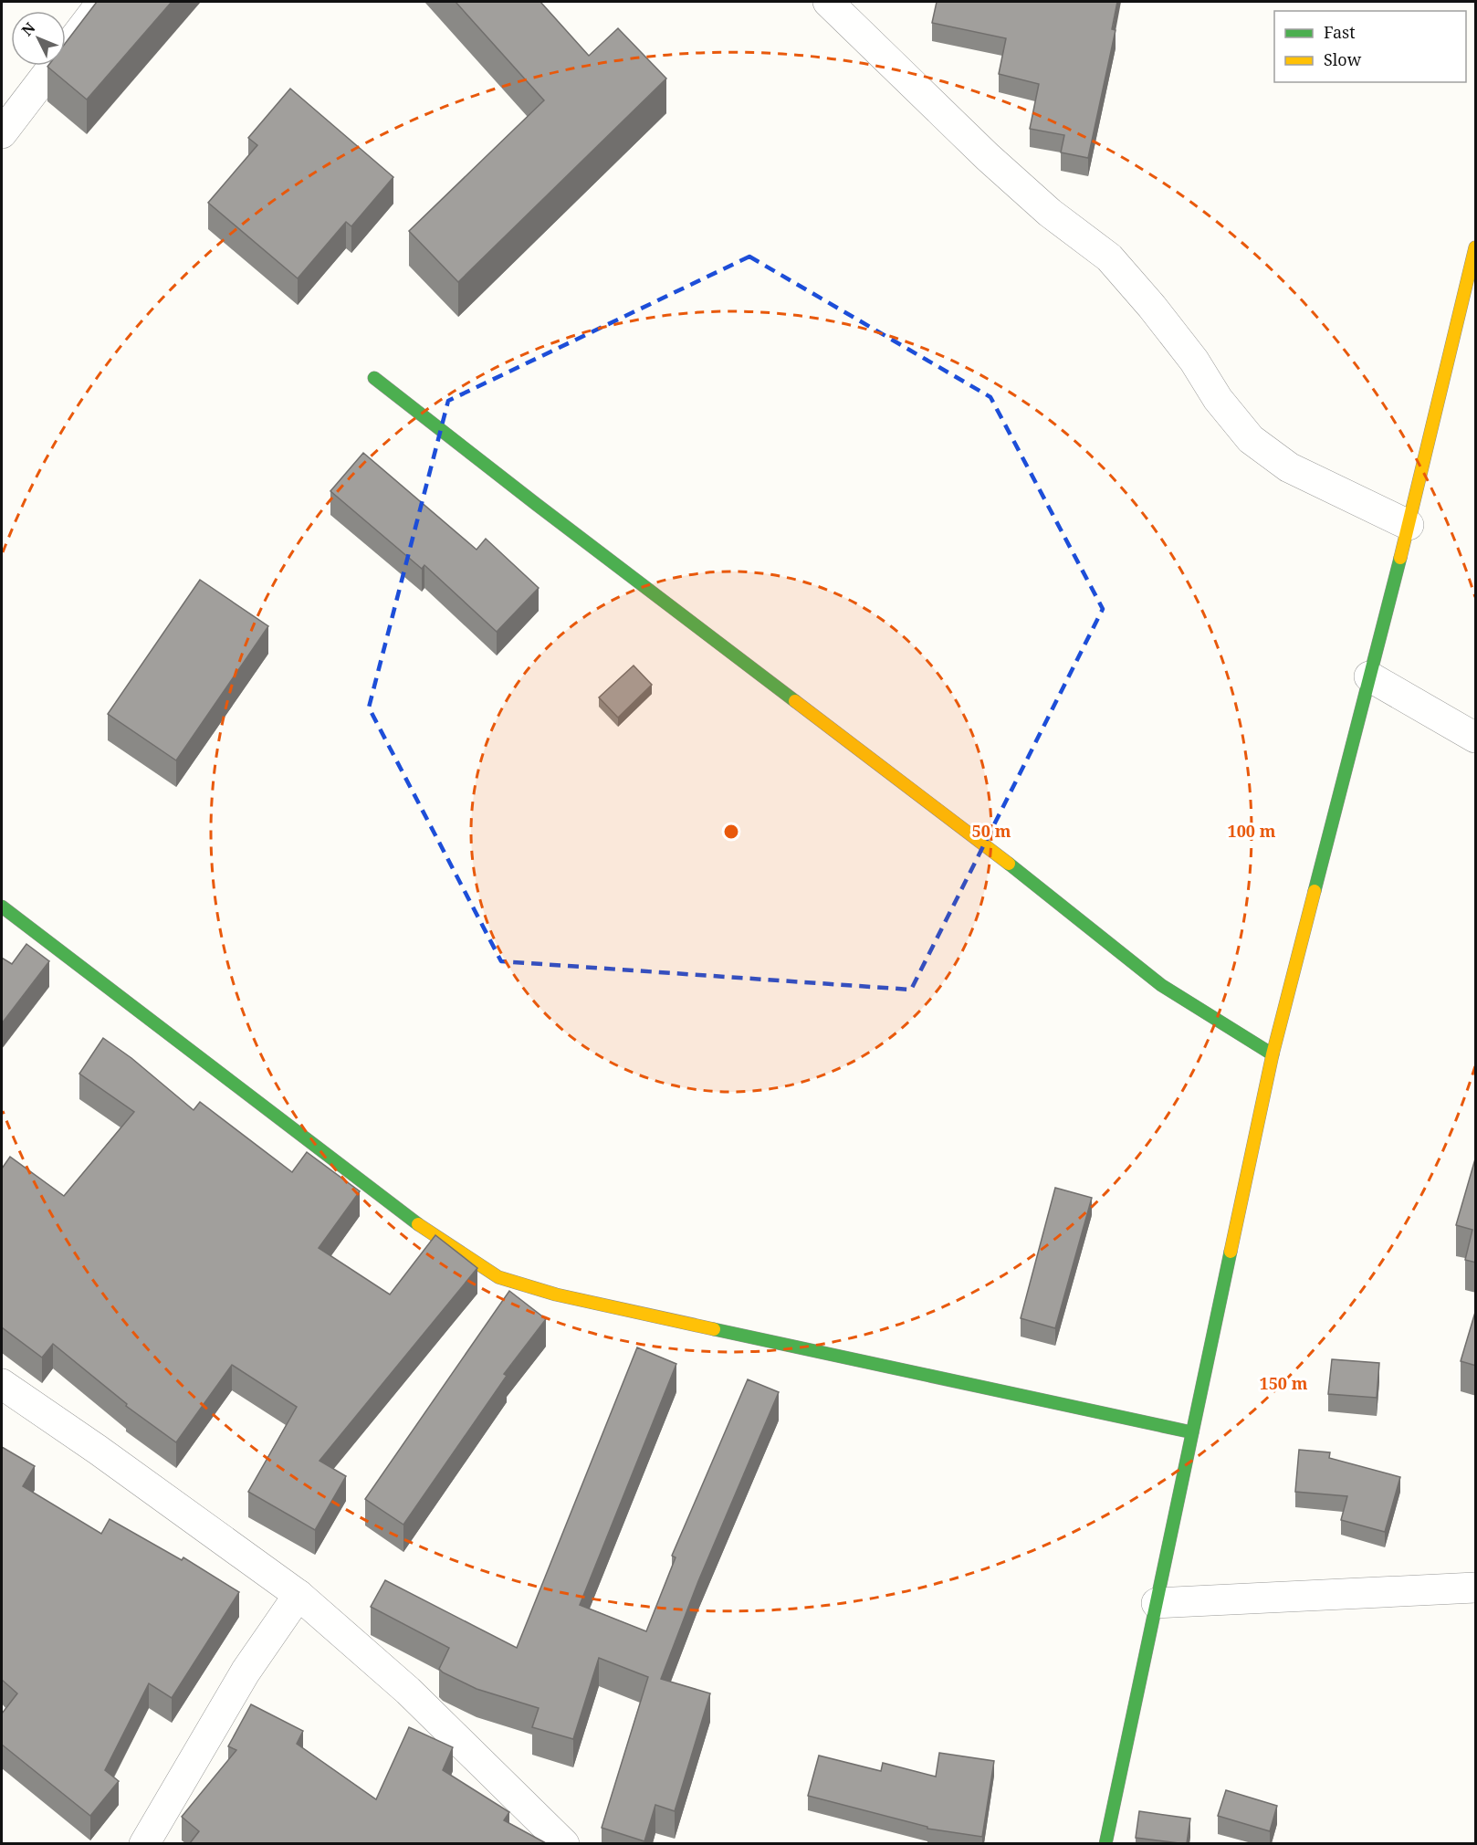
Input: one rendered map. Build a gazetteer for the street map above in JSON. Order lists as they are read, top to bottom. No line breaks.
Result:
{"legend":["Fast","Slow"],"north":"top left","rings":["50 m","100 m","150 m"]}
